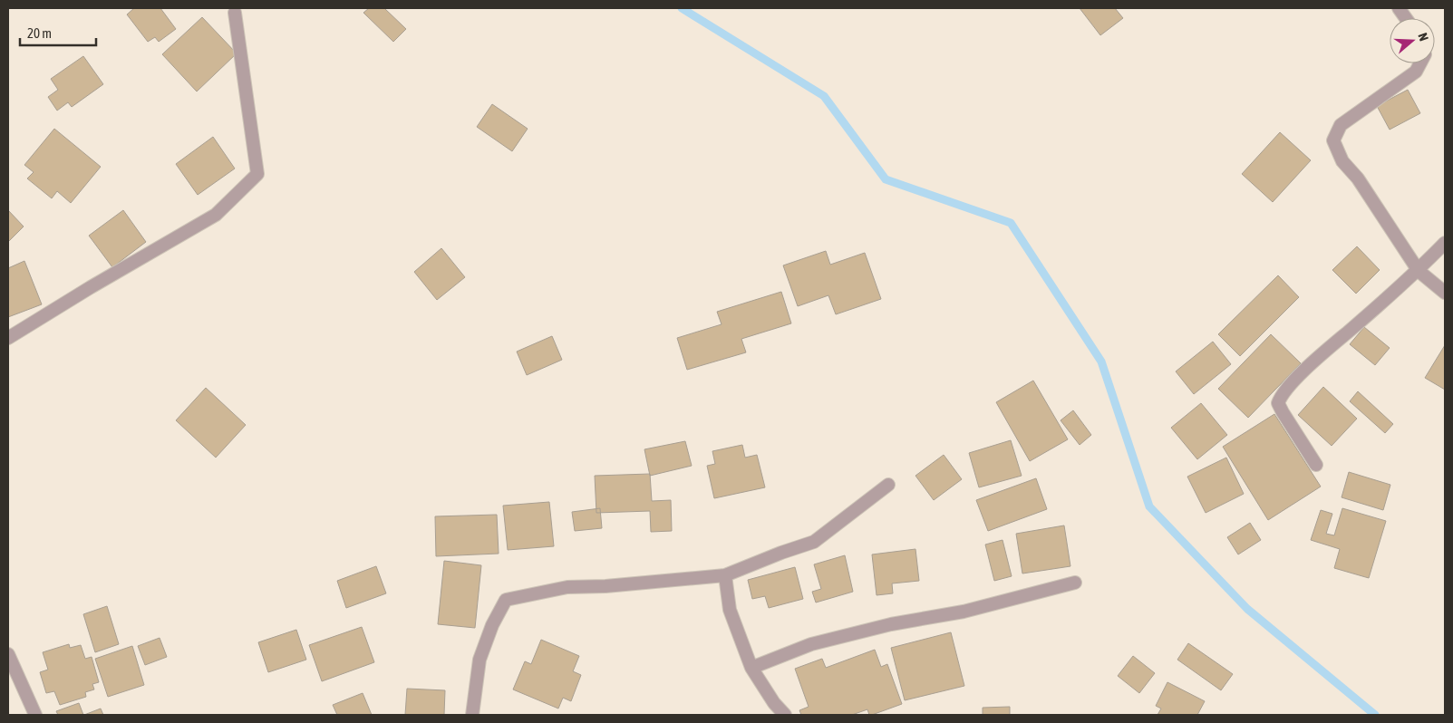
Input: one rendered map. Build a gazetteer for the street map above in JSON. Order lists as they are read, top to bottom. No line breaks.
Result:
{"scale_bar":"20 m","north":"right"}
